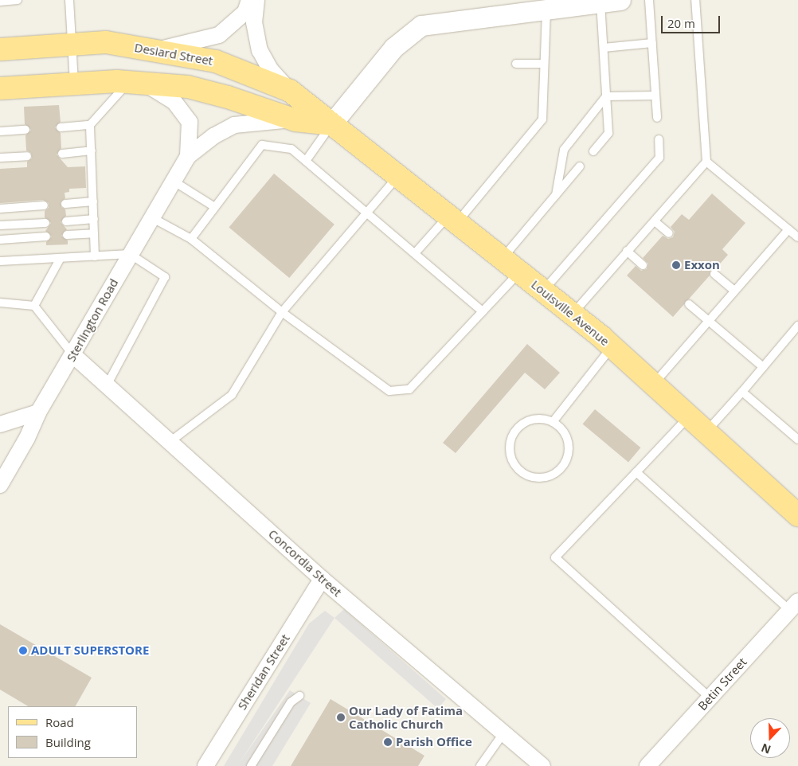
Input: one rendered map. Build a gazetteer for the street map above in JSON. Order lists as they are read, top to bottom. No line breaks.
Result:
{"streets":{"main road":["Desiard Street","Louisville Avenue"],"street":["Sterlington Road","Concordia Street","Sheridan Street","Betin Street"]},"crossings":[["Desiard Street","Louisville Avenue"],["Sterlington Road","Concordia Street"],["Concordia Street","Sheridan Street"]],"places":["Exxon","ADULT SUPERSTORE","Our Lady of Fatima Catholic Church","Parish Office"],"legend":["Road","Building"],"scale_bar":"20 m","north":"bottom"}
